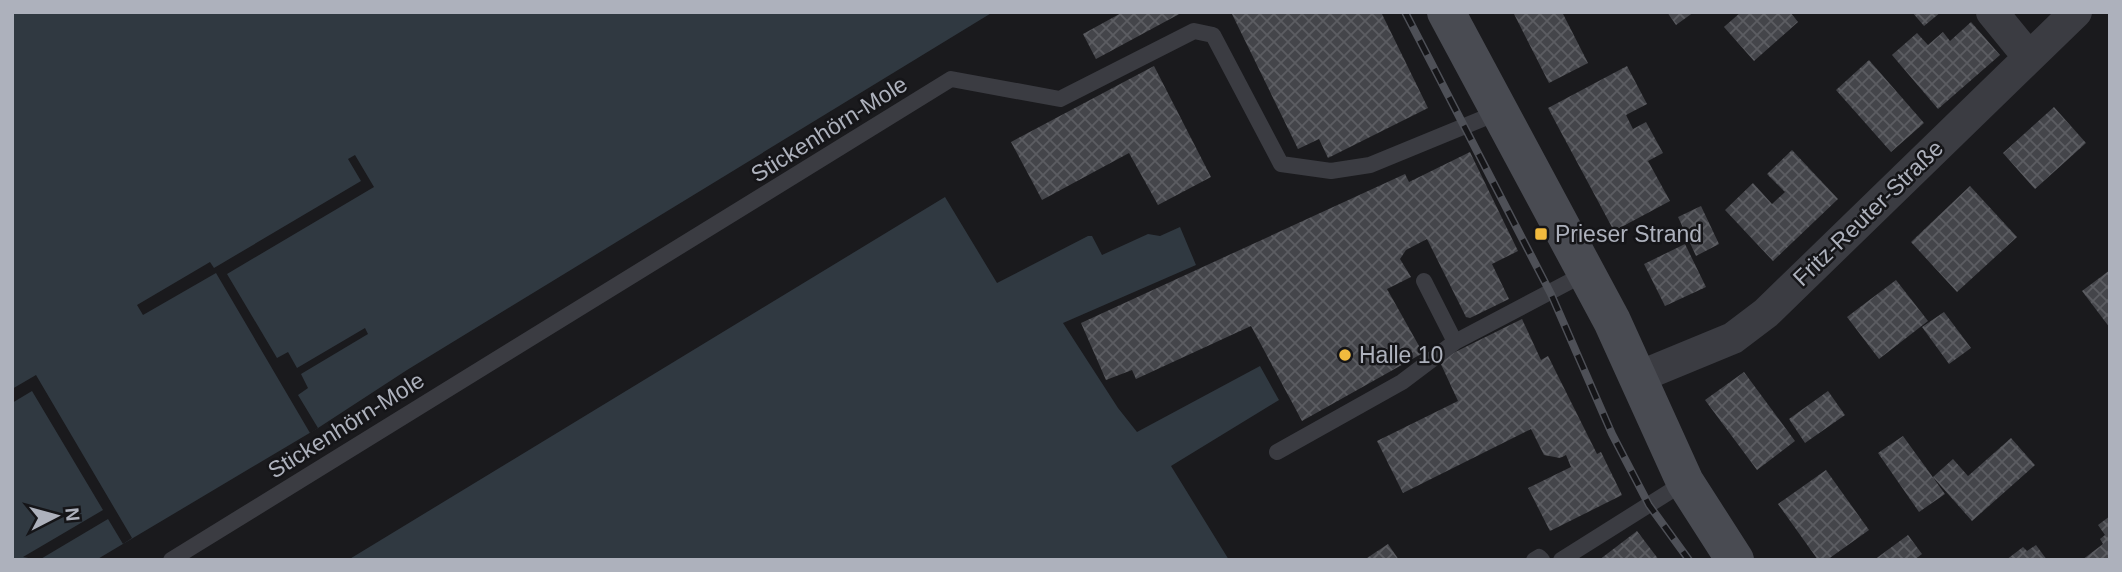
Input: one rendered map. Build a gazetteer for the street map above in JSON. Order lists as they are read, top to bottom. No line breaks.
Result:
{"streets":{"street":["Fritz-Reuter-Straße"],"lane":["Stickenhörn-Mole"]},"places":{"transit":["Prieser Strand"],"other":["Halle 10"]},"north":"right"}
